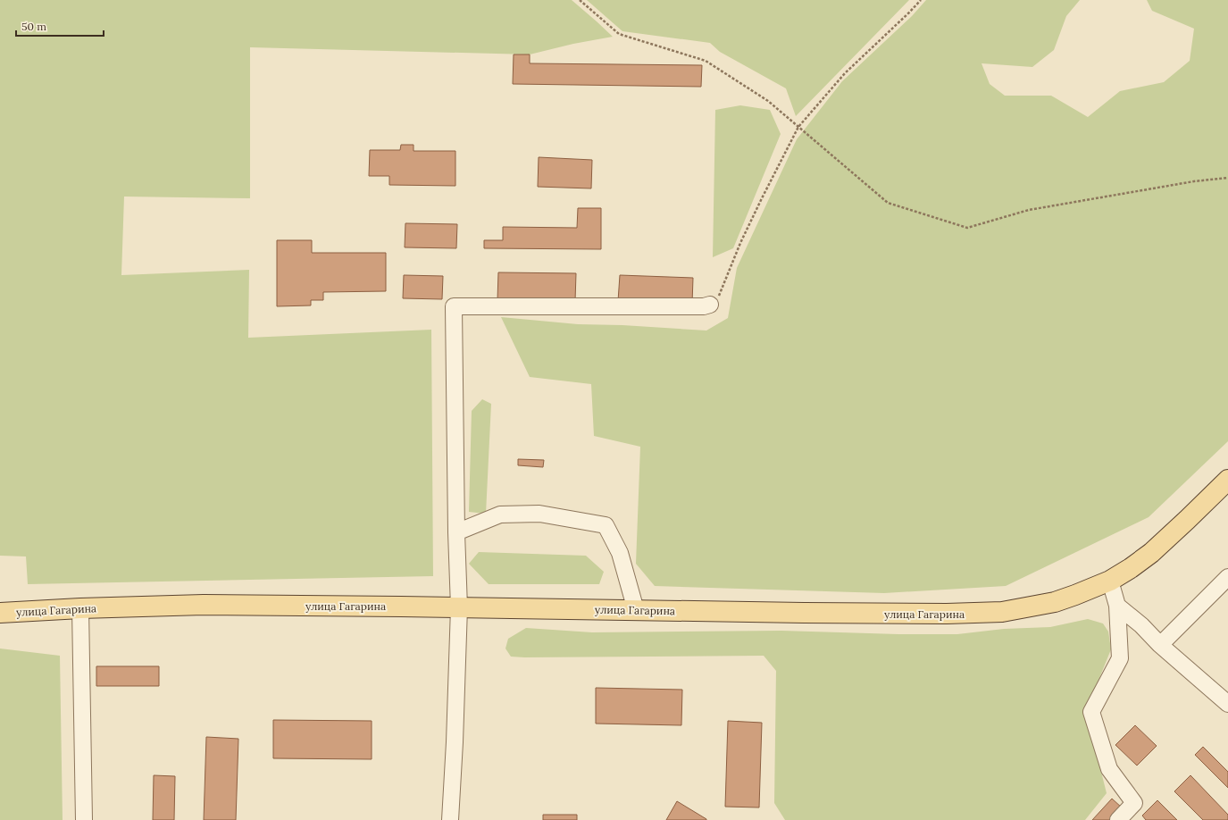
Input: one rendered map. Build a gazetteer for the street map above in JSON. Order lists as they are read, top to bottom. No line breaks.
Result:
{"streets":{"main road":["улица Гагарина"]},"scale_bar":"50 m"}
